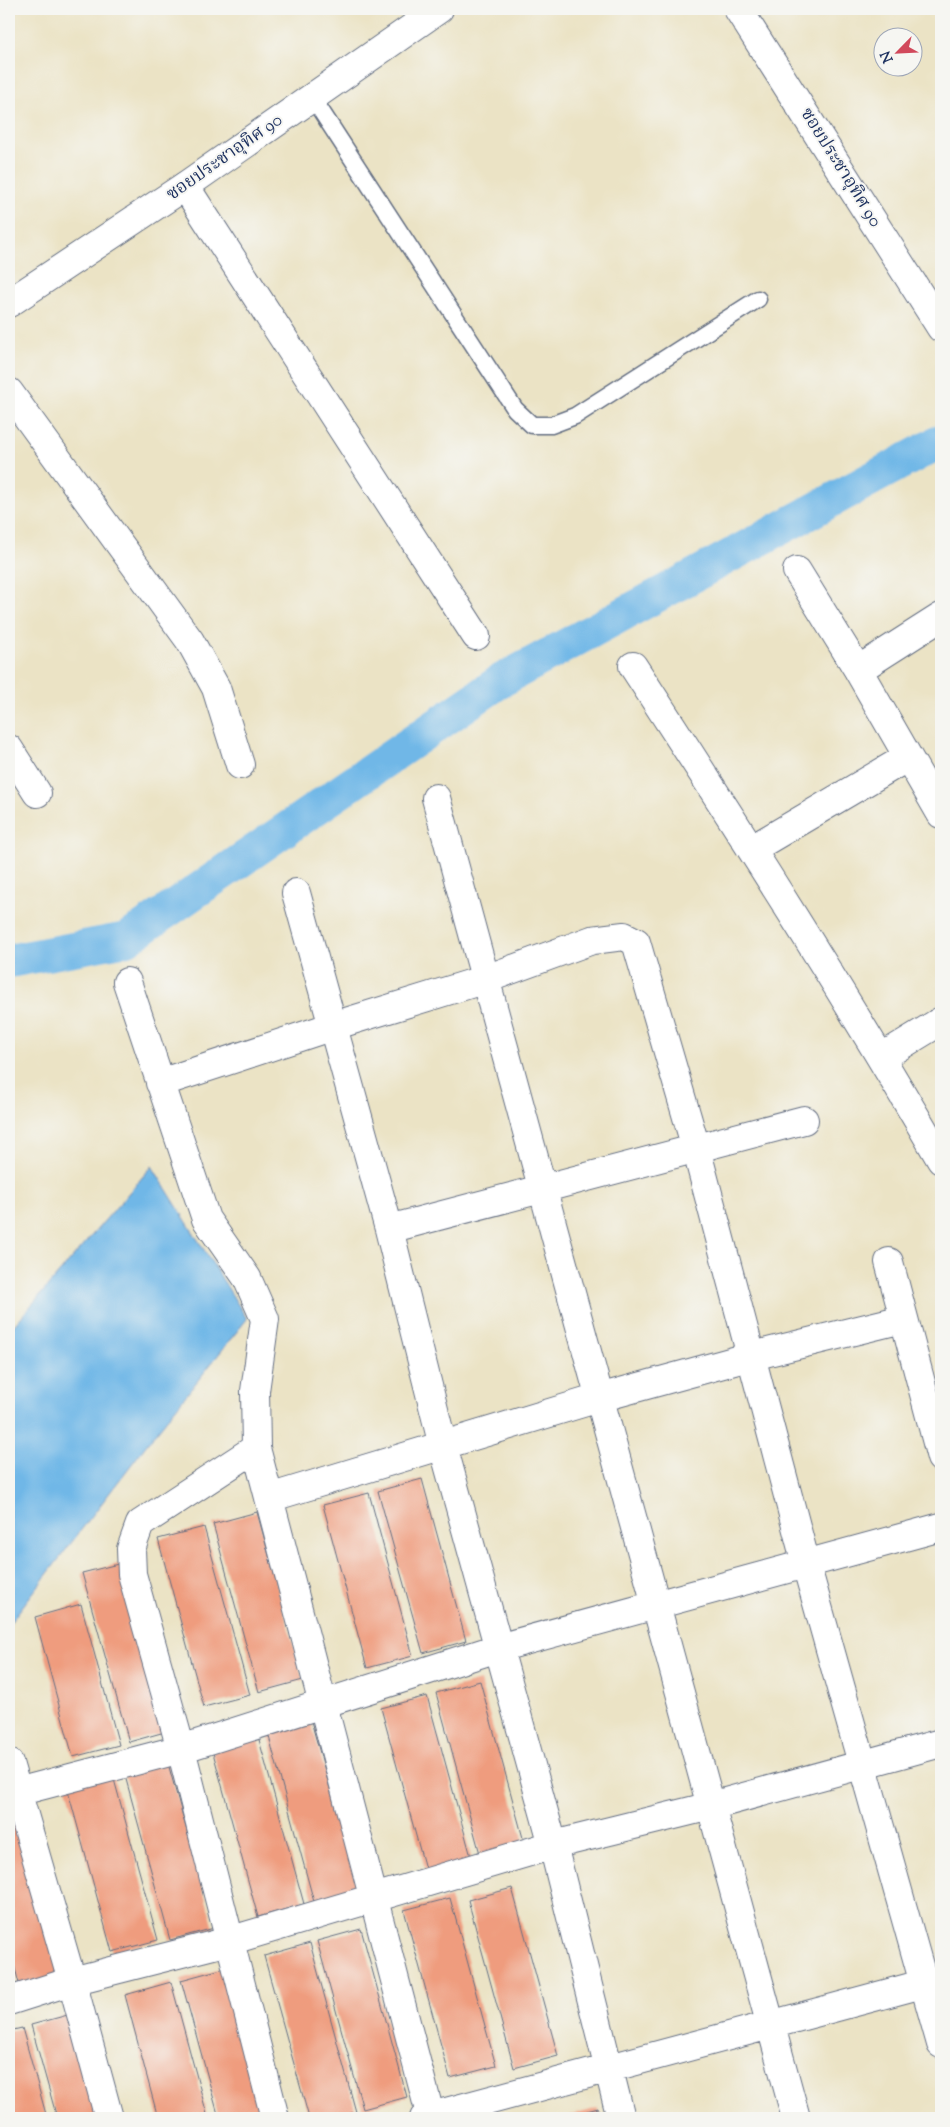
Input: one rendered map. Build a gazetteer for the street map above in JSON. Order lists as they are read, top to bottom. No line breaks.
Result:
{"streets":{"street":["ซอยประชาอุทิศ 90"]},"north":"bottom left"}
